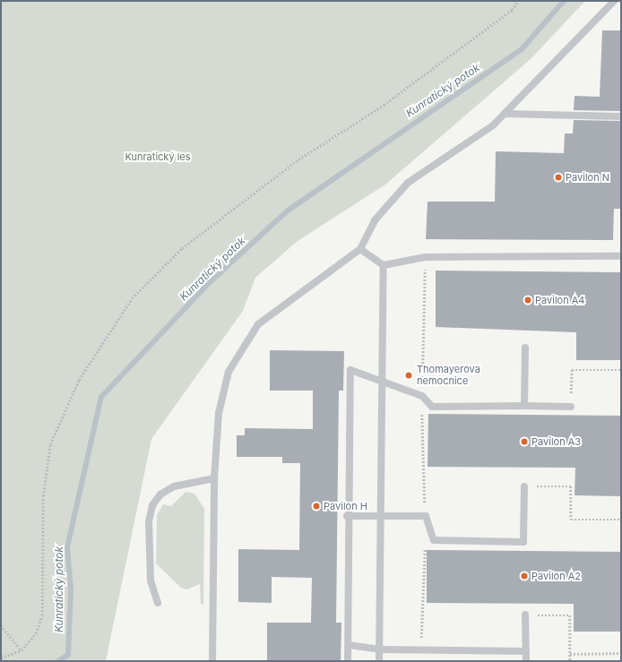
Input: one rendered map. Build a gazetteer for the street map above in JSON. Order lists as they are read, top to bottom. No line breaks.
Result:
{"water":["Kunratický potok"],"parks":["Kunratický les"],"places":["Pavilon N","Pavilon A4","Thomayerova nemocnice","Pavilon A3","Pavilon H","Pavilon A2"]}
